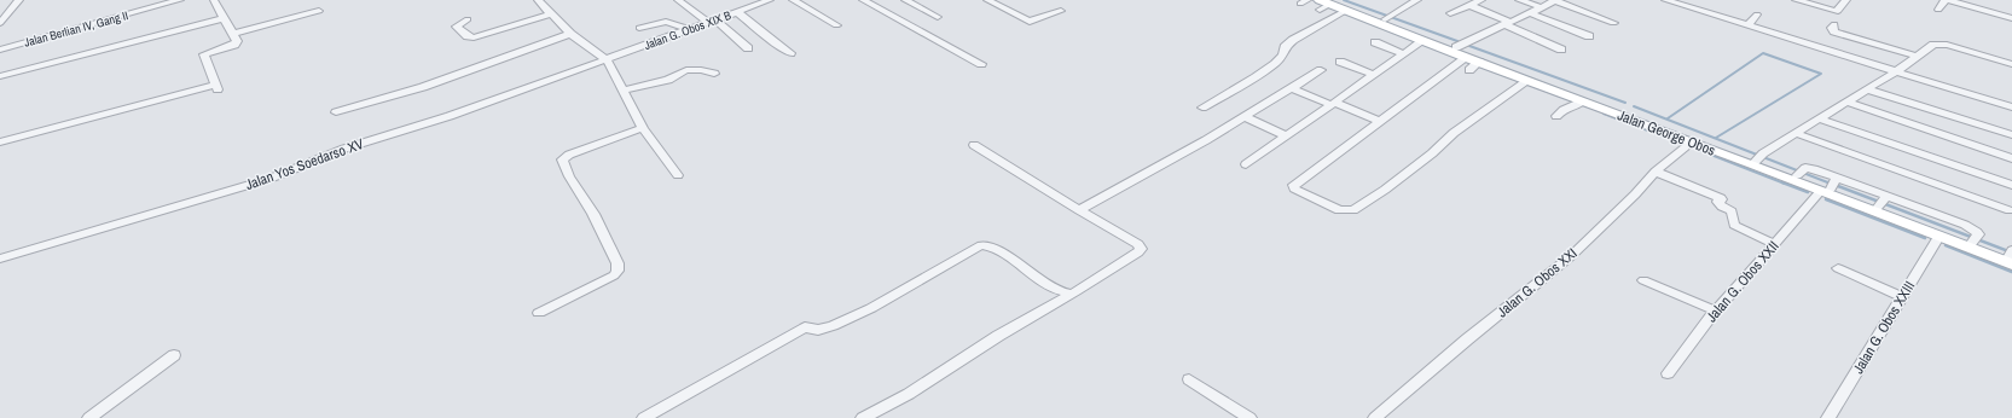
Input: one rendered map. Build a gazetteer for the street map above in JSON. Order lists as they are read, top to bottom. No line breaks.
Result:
{"streets":{"main road":["Jalan George Obos"],"street":["Jalan Berlian IV, Gang II","Jalan G. Obos XIX B","Jalan Yos Soedarso XV","Jalan G. Obos XXII","Jalan G. Obos XXI","Jalan G. Obos XXIII"]},"crossings":[["Jalan G. Obos XIX B","Jalan Yos Soedarso XV"],["Jalan George Obos","Jalan G. Obos XXII"],["Jalan George Obos","Jalan G. Obos XXI"],["Jalan George Obos","Jalan G. Obos XXIII"]]}
